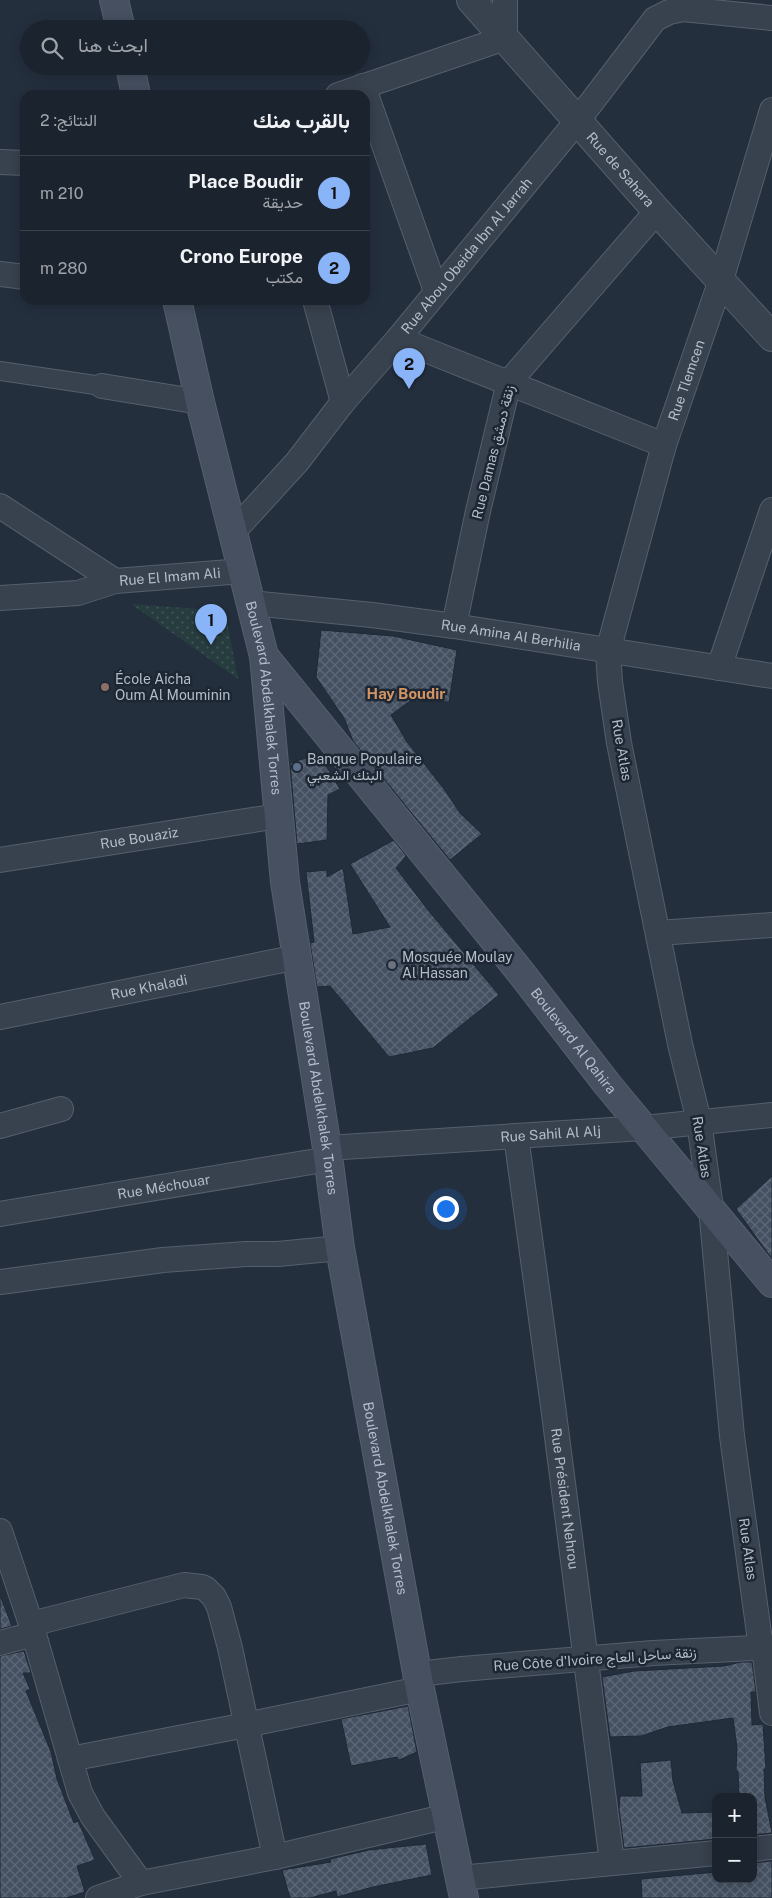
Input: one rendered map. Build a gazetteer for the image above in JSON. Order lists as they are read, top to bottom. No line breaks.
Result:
{"streets":{"main road":["Boulevard Abdelkhalek Torres","Boulevard Al Qahira"],"street":["Rue de Sahara","Rue Abou Obeida Ibn Al Jarrah","Rue Tlemcen","Rue Damas زنقة دمشق","Rue El Imam Ali","Rue Amina Al Berhilia","Rue Atlas","Rue Bouaziz","Rue Khaladi","Rue Sahil Al Alj","Rue Méchouar","Rue Président Nehrou","Rue Côte d'Ivoire زنقة ساحل العاج"]},"crossings":[["Rue de Sahara","Rue Abou Obeida Ibn Al Jarrah"],["Rue de Sahara","Rue Tlemcen"],["Rue de Sahara","Rue Damas زنقة دمشق"],["Rue Abou Obeida Ibn Al Jarrah","Boulevard Abdelkhalek Torres"],["Rue Tlemcen","Rue Amina Al Berhilia"],["Rue Tlemcen","Rue Atlas"],["Rue Damas زنقة دمشق","Rue Amina Al Berhilia"],["Rue El Imam Ali","Boulevard Abdelkhalek Torres"],["Rue Amina Al Berhilia","Boulevard Abdelkhalek Torres"],["Rue Amina Al Berhilia","Rue Atlas"],["Boulevard Abdelkhalek Torres","Rue Bouaziz"],["Boulevard Abdelkhalek Torres","Rue Khaladi"],["Boulevard Abdelkhalek Torres","Boulevard Al Qahira"],["Boulevard Abdelkhalek Torres","Rue Sahil Al Alj"],["Boulevard Abdelkhalek Torres","Rue Méchouar"],["Boulevard Abdelkhalek Torres","Rue Côte d'Ivoire زنقة ساحل العاج"],["Rue Atlas","Boulevard Al Qahira"],["Rue Atlas","Rue Sahil Al Alj"],["Rue Atlas","Rue Côte d'Ivoire زنقة ساحل العاج"],["Boulevard Al Qahira","Rue Sahil Al Alj"],["Rue Sahil Al Alj","Rue Méchouar"],["Rue Sahil Al Alj","Rue Président Nehrou"],["Rue Président Nehrou","Rue Côte d'Ivoire زنقة ساحل العاج"]],"districts":["Hay Boudir"],"places":["École Aicha Oum Al Mouminin","Banque Populaire البنك الشعبي","Mosquée Moulay Al Hassan"],"page":{"search":"ابحث هنا","heading":["بالقرب منك","النتائج: 2"],"list":[{"mark":"1","name":"Place Boudir","note":"حديقة","value":"210 m"},{"mark":"2","name":"Crono Europe","note":"مكتب","value":"280 m"}],"pins":["2","1"],"map_buttons":["+","−"]}}
